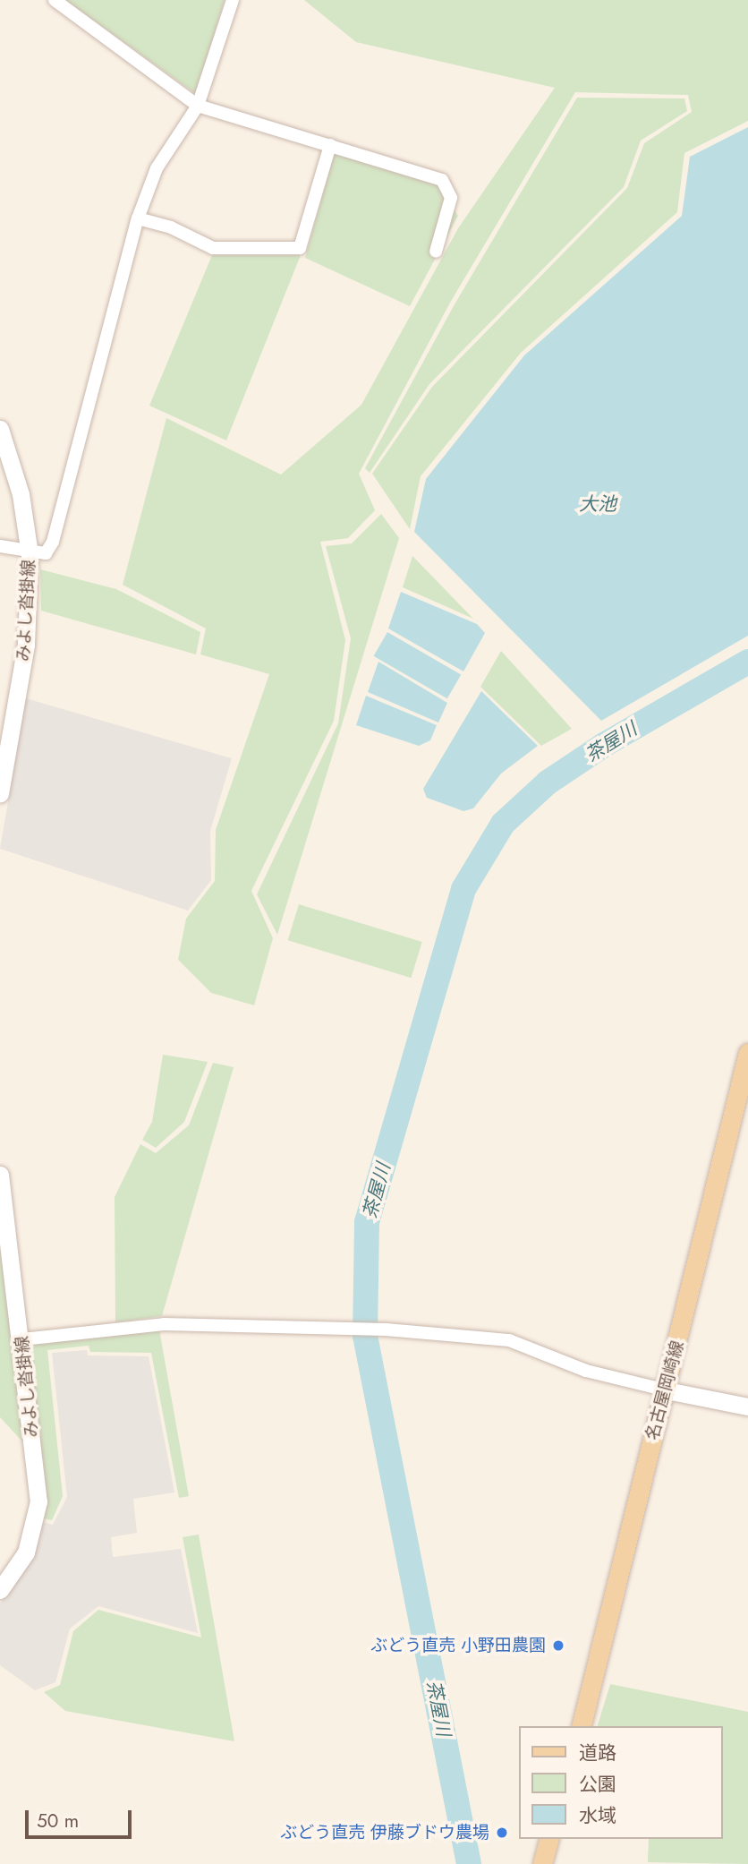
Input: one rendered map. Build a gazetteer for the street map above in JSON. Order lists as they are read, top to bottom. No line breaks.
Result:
{"streets":{"main road":["みよし沓掛線","名古屋岡崎線"]},"water":["大池","茶屋川"],"places":["ぶどう直売 小野田農園","ぶどう直売 伊藤ブドウ農場"],"legend":["道路","公園","水域"],"scale_bar":"50 m"}
